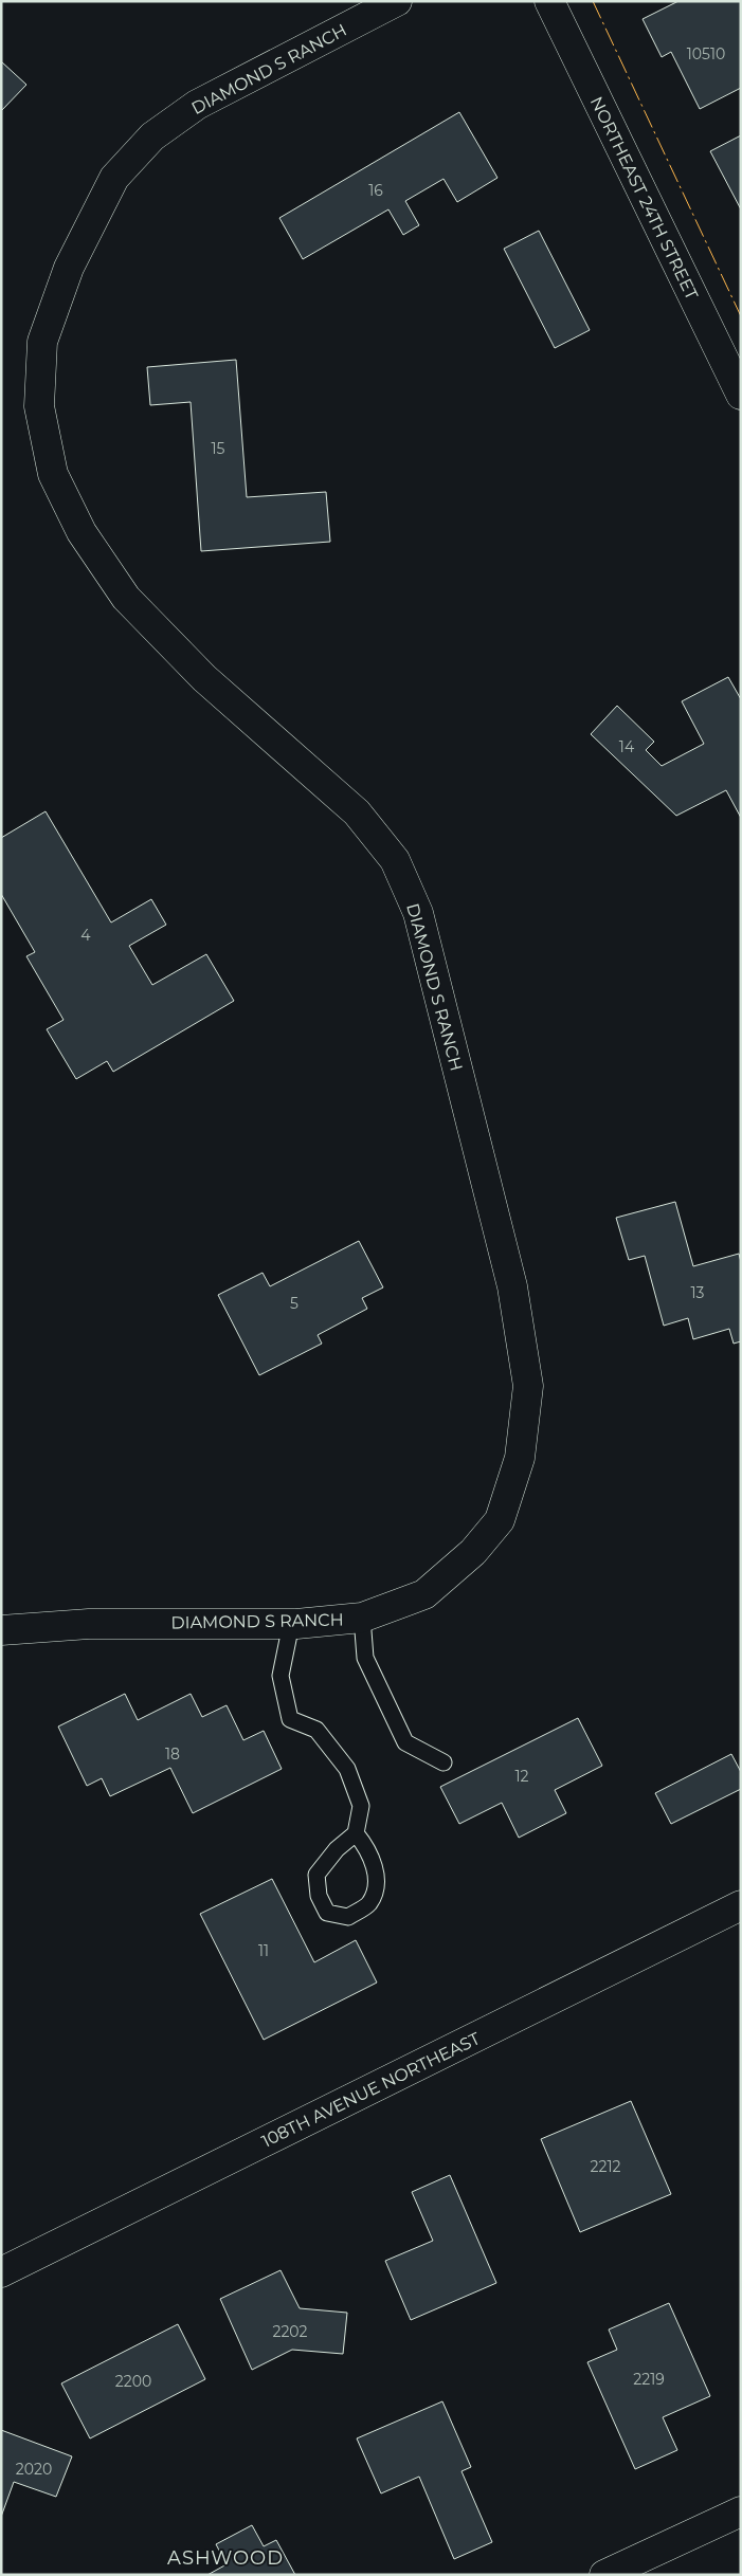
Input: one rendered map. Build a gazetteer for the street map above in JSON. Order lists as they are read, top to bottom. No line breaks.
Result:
{"streets":{"street":["DIAMOND S RANCH","NORTHEAST 24TH STREET","108TH AVENUE NORTHEAST"]},"districts":["ASHWOOD"],"house_numbers":["10510","16","15","14","4","13","5","18","12","11","2212","2202","2219","2200","2020"]}
